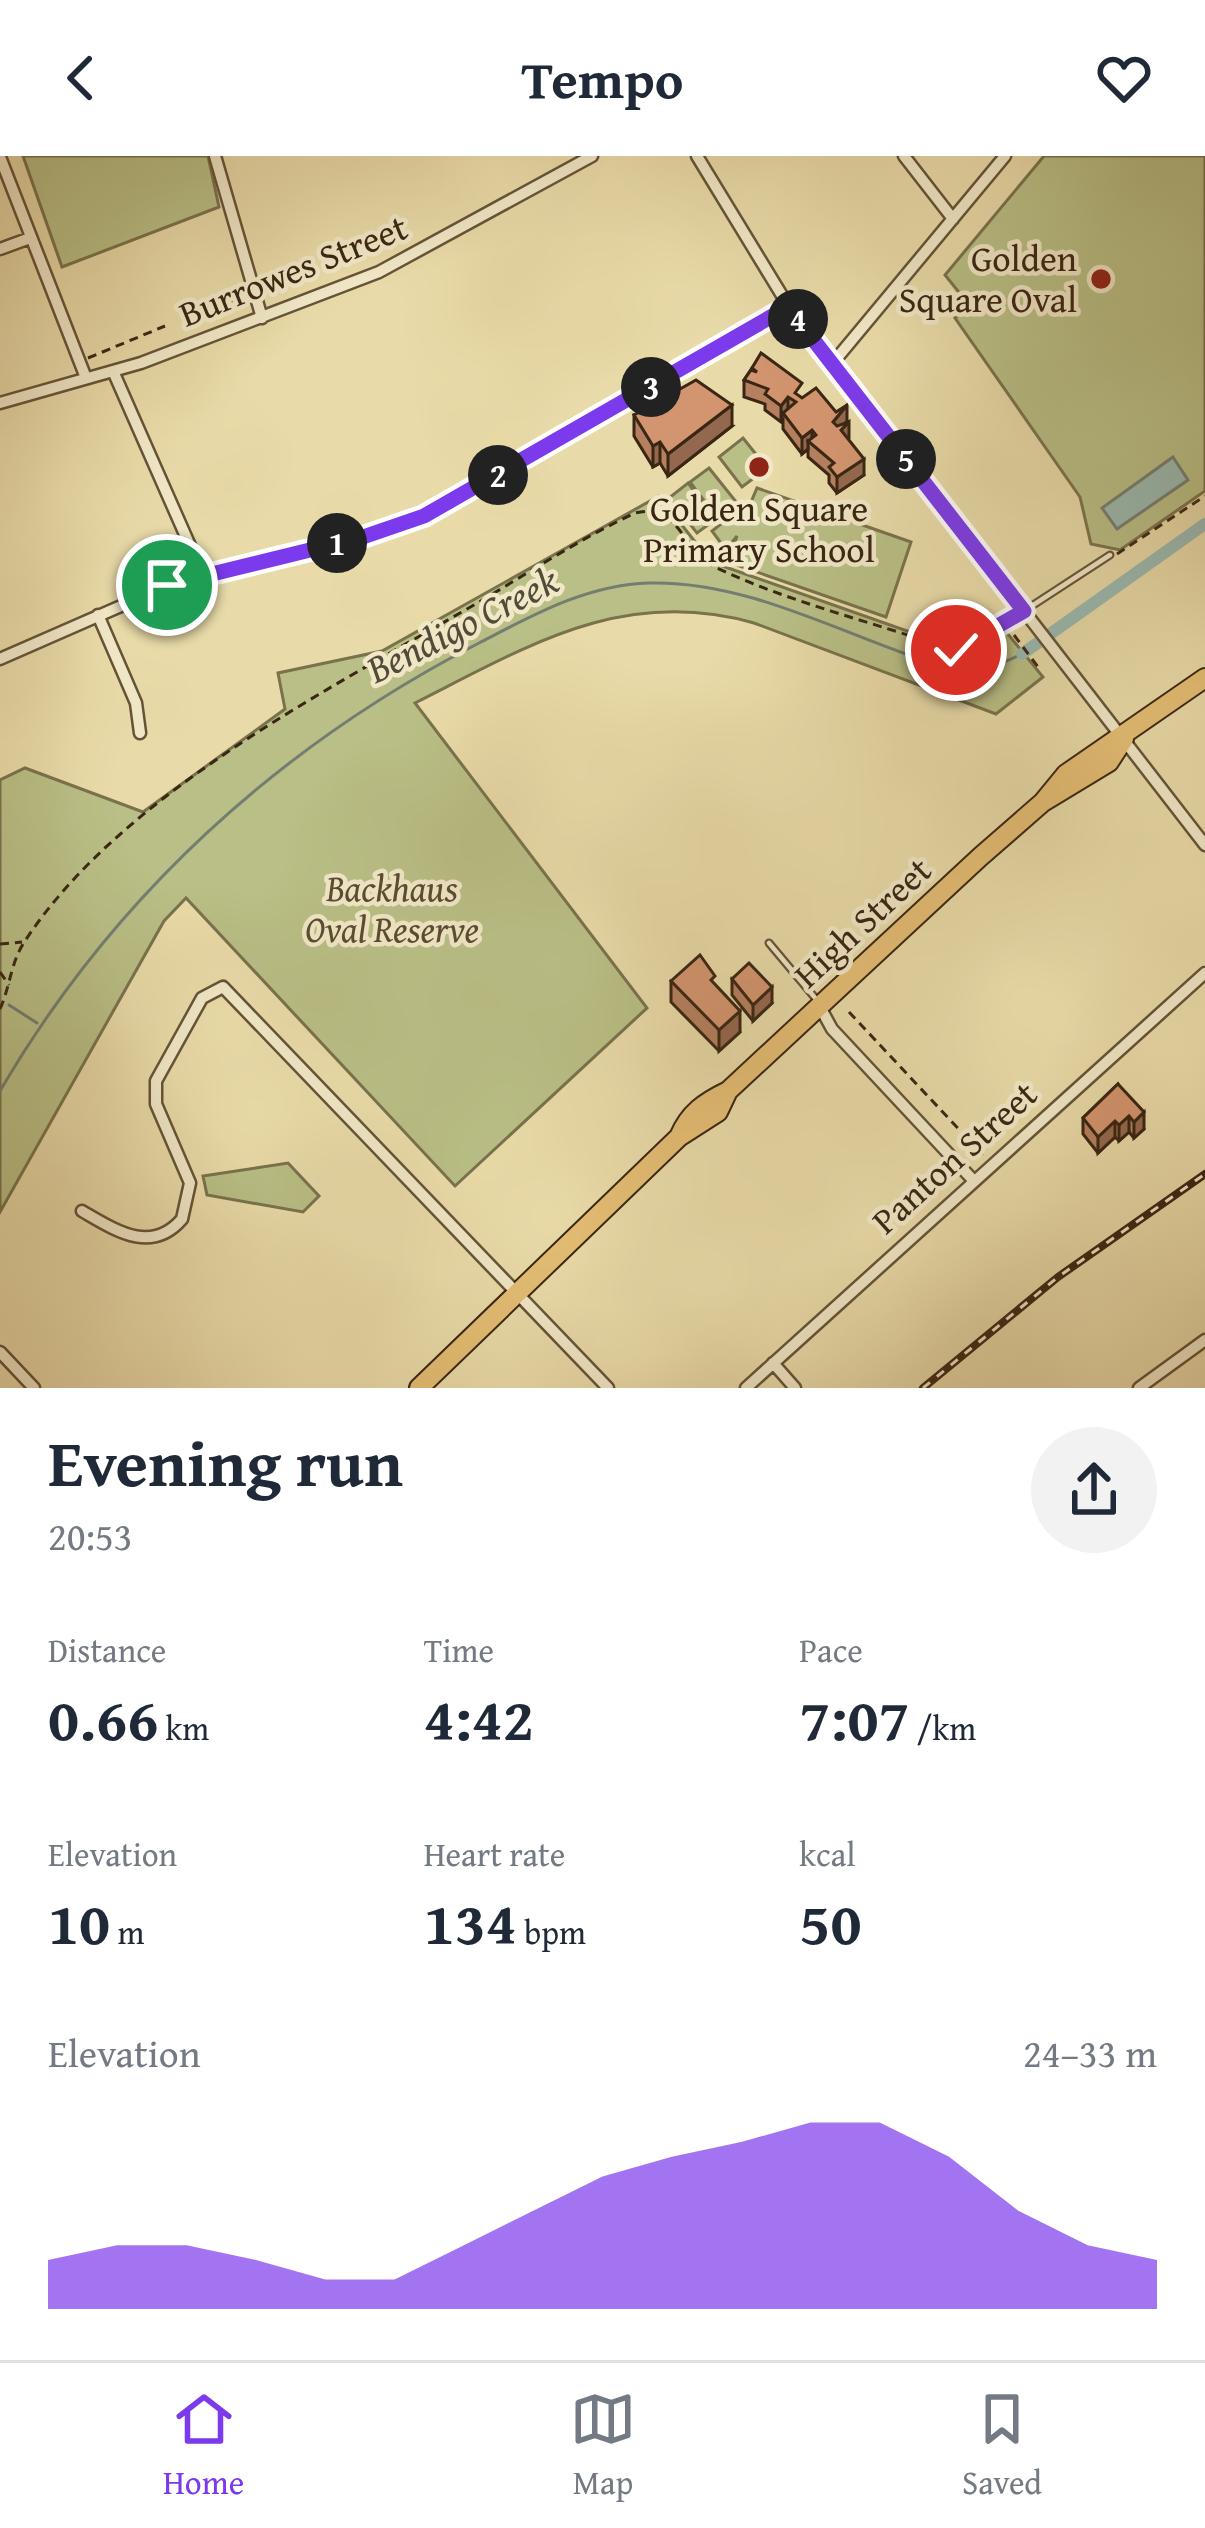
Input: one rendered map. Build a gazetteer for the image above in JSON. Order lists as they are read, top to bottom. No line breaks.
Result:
{"streets":{"highway":["High Street"],"street":["Burrowes Street","Panton Street"]},"water":["Bendigo Creek"],"parks":["Backhaus Oval Reserve"],"places":["Golden Square Oval","Golden Square Primary School"],"page":{"header":"Tempo","pins":["4","3","5","2","1"],"heading":["Evening run","20:53"],"stats":[["Distance","0.66 km"],["Time","4:42"],["Pace","7:07 /km"],["Elevation","10 m"],["Heart rate","134 bpm"],["kcal","50"]],"chart":["Elevation","24–33 m"],"tabs":["Home","Map","Saved"]}}
